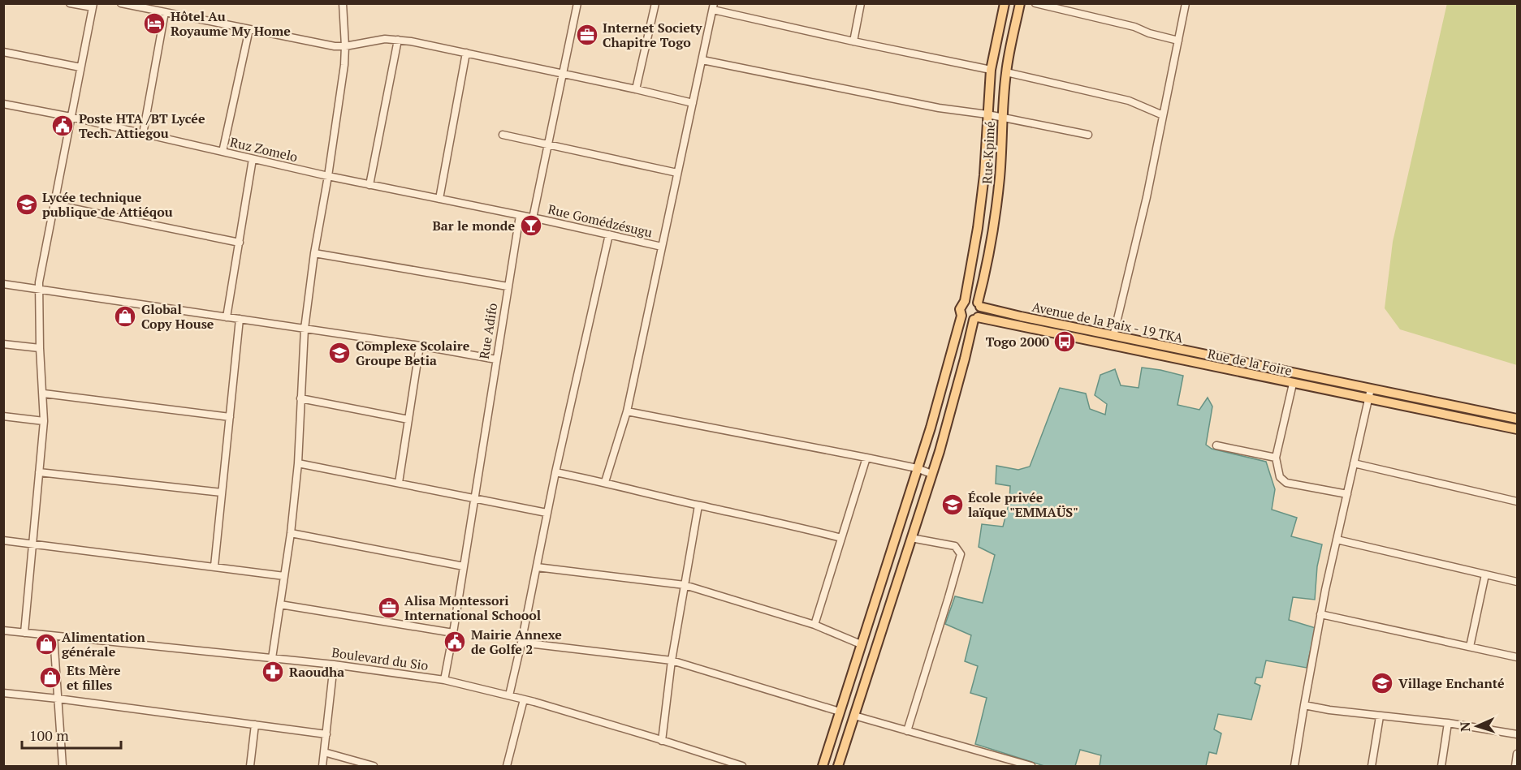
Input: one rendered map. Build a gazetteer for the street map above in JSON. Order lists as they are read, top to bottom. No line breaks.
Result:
{"streets":{"main road":["Rue Kpimé","Avenue de la Paix - 19 TKA","Rue de la Foire"],"street":["Ruz Zomelo","Rue Gomédzésugu","Rue Adifo","Boulevard du Sio"]},"crossings":[["Ruz Zomelo","Rue Adifo"],["Rue Kpimé","Avenue de la Paix - 19 TKA"],["Rue Kpimé","Rue de la Foire"],["Avenue de la Paix - 19 TKA","Rue de la Foire"],["Rue Adifo","Boulevard du Sio"]],"places":{"hotel":["Hôtel Au Royaume My Home"],"office":["Internet Society Chapitre Togo","Alisa Montessori International Schoool"],"public building":["Poste HTA /BT Lycée Tech. Attiegou","Mairie Annexe de Golfe 2"],"school or university":["Lycée technique publique de Attiéqou","Complexe Scolaire Groupe Betia","École privée laïque \"EMMAÜS\"","Village Enchanté"],"bar":["Bar le monde"],"shop":["Global Copy House","Alimentation générale","Ets Mère et filles"],"bus stop":["Togo 2000"],"pharmacy":["Raoudha"]},"scale_bar":"100 m","north":"left"}
